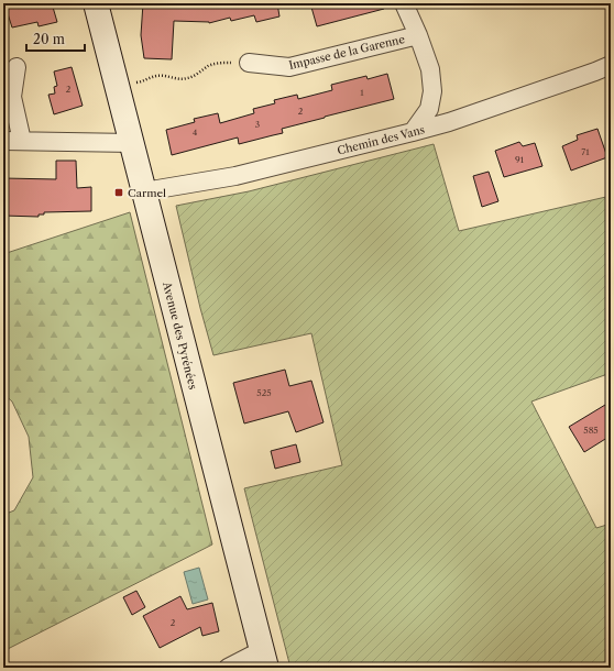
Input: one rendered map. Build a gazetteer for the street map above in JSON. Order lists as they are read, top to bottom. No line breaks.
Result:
{"streets":{"main road":["Avenue des Pyrénées"],"street":["Impasse de la Garenne","Chemin des Vans"]},"crossings":[["Chemin des Vans","Avenue des Pyrénées"]],"places":{"transit":["Carmel"]},"house_numbers":["2","1","2","3","4","71","91","525","585","2"],"scale_bar":"20 m"}
